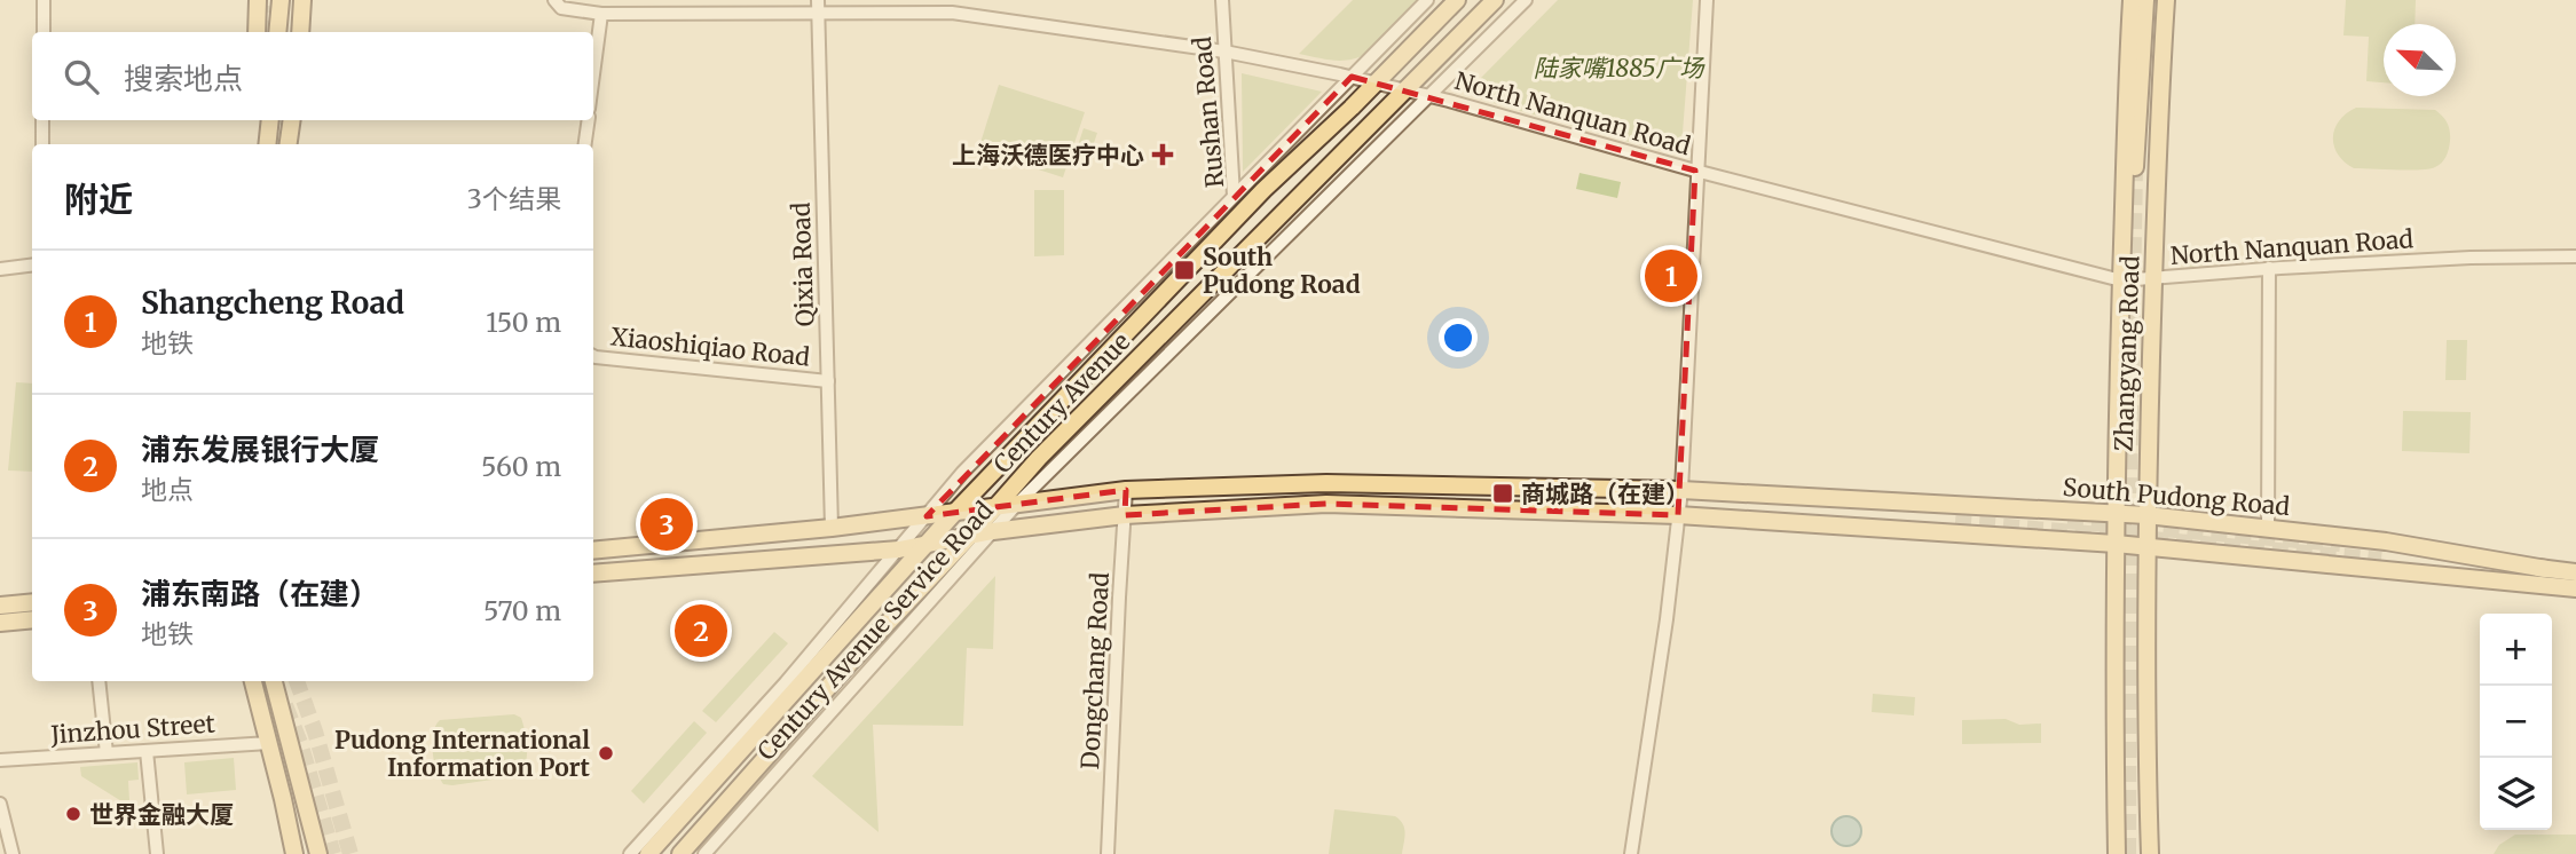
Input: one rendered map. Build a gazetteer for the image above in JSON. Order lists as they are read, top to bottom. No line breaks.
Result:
{"streets":{"main road":["Zhangyang Road","Century Avenue","South Pudong Road"],"street":["Rushan Road","North Nanquan Road","Qixia Road","Xiaoshiqiao Road","Century Avenue Service Road","Dongchang Road","Jinzhou Street"]},"crossings":[["Rushan Road","North Nanquan Road"],["Rushan Road","Century Avenue"],["Rushan Road","Century Avenue Service Road"],["North Nanquan Road","Qixia Road"],["North Nanquan Road","Zhangyang Road"],["North Nanquan Road","Century Avenue"],["North Nanquan Road","Century Avenue Service Road"],["Qixia Road","Xiaoshiqiao Road"],["Qixia Road","South Pudong Road"],["Zhangyang Road","South Pudong Road"],["Century Avenue","South Pudong Road"],["Century Avenue","Century Avenue Service Road"],["South Pudong Road","Century Avenue Service Road"],["South Pudong Road","Dongchang Road"]],"parks":["陆家嘴1885广场"],"places":{"health":["上海沃德医疗中心"],"transit":["South Pudong Road","商城路（在建）"],"other":["Pudong International Information Port","世界金融大厦"]},"north":"top left","page":{"search":"搜索地点","heading":["附近","3个结果"],"pins":["1","3","2"],"list":[{"mark":"1","name":"Shangcheng Road","note":"地铁","value":"150 m"},{"mark":"2","name":"浦东发展银行大厦","note":"地点","value":"560 m"},{"mark":"3","name":"浦东南路（在建）","note":"地铁","value":"570 m"}],"map_buttons":["+","−"]}}
